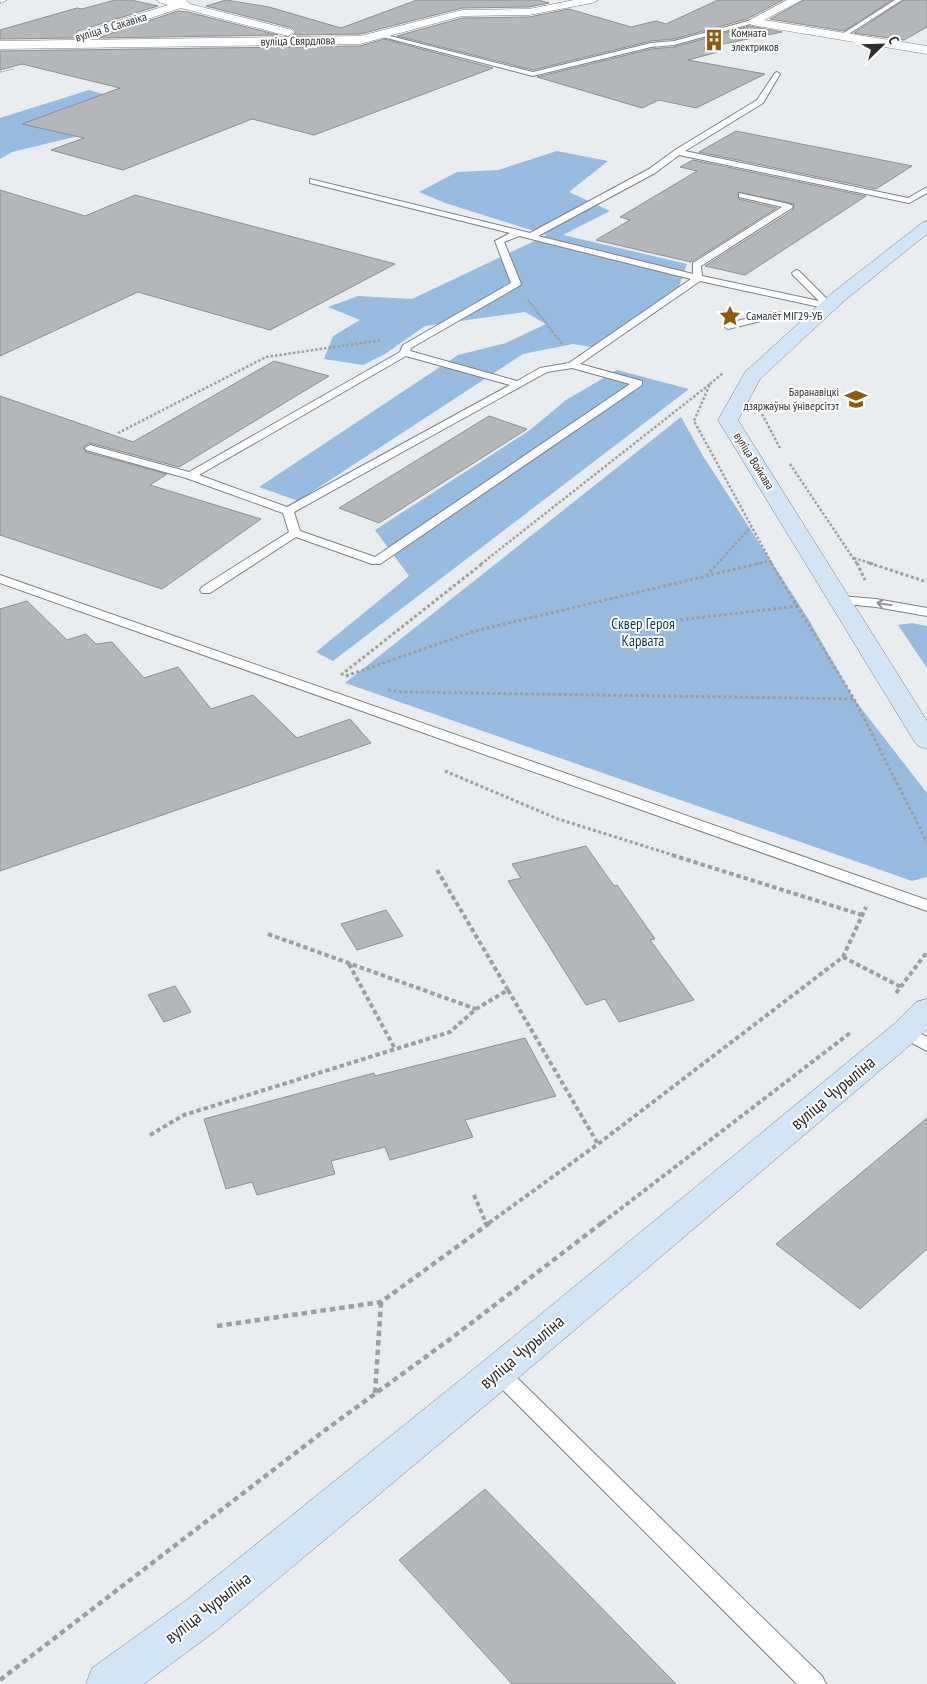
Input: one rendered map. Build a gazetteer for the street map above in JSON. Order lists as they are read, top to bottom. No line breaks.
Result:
{"streets":{"main road":["вуліца Войкава","вуліца Чурыліна"],"street":["вуліца 8 Сакавіка","вуліца Свярдлова"]},"crossings":[["вуліца 8 Сакавіка","вуліца Свярдлова"]],"parks":["Сквер Героя Карвата"],"places":{"building":["Комната электриков"],"place":["Самалёт МІГ29-УБ"],"school or university":["Баранавіцкі дзяржаўны ўніверсітэт"]},"north":"top right"}
